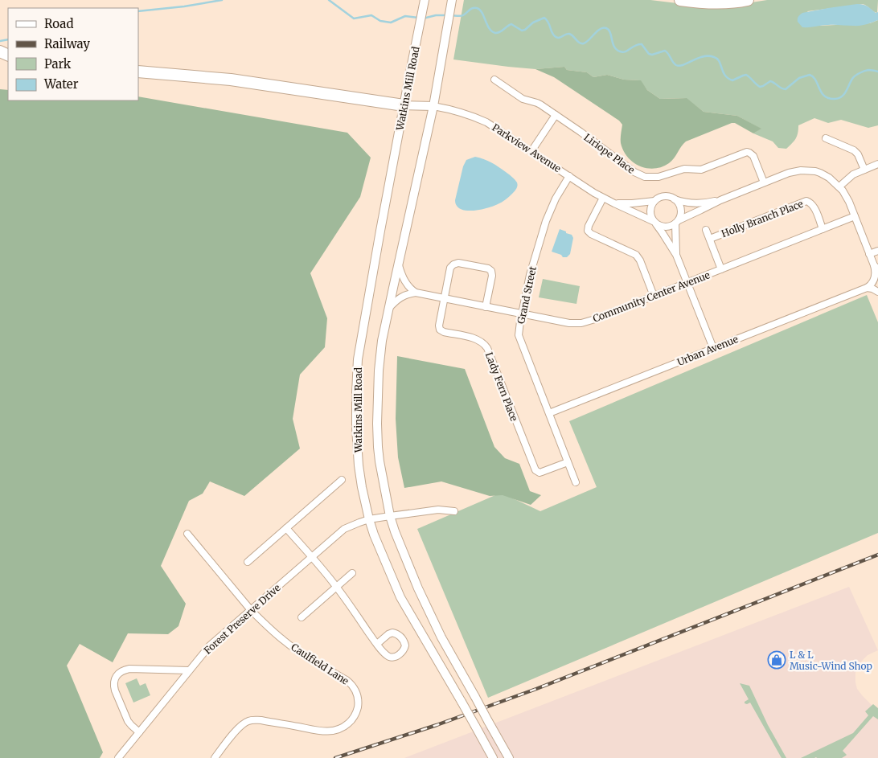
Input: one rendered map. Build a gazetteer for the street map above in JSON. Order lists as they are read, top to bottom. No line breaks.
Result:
{"streets":{"main road":["Watkins Mill Road"],"street":["Parkview Avenue","Liriope Place","Holly Branch Place","Grand Street","Community Center Avenue","Urban Avenue","Lady Fern Place","Forest Preserve Drive","Caulfield Lane"]},"crossings":[["Watkins Mill Road","Parkview Avenue"],["Watkins Mill Road","Forest Preserve Drive"],["Parkview Avenue","Grand Street"],["Holly Branch Place","Community Center Avenue"],["Grand Street","Community Center Avenue"],["Grand Street","Urban Avenue"],["Grand Street","Lady Fern Place"],["Community Center Avenue","Lady Fern Place"],["Forest Preserve Drive","Caulfield Lane"]],"places":{"shop":["L & L Music-Wind Shop"]},"legend":["Road","Railway","Park","Water"]}
